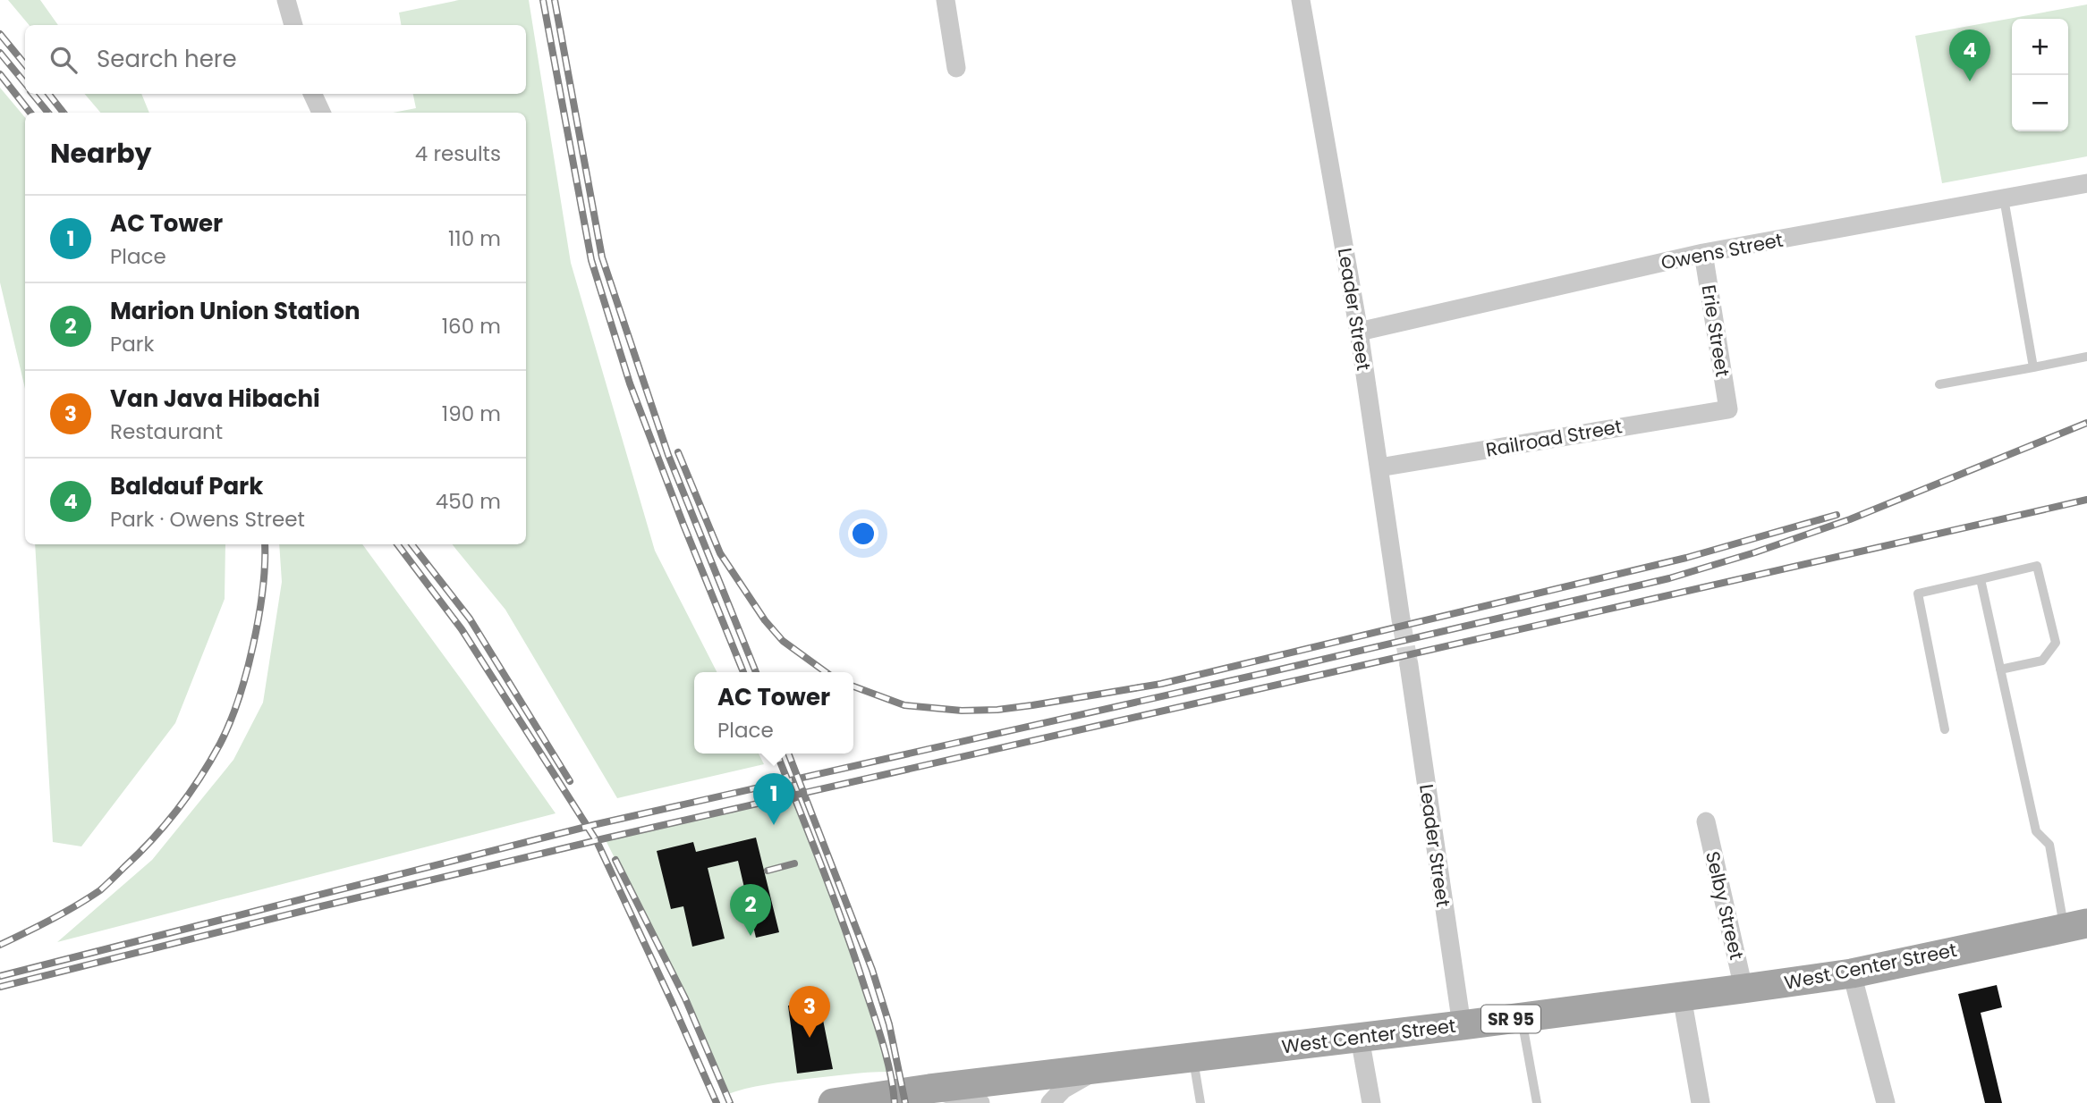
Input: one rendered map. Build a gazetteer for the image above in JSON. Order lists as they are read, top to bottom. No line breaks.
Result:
{"streets":{"main road":["West Center Street","SR 95"],"street":["Owens Street","Leader Street","Erie Street","Railroad Street","Selby Street"]},"crossings":[["Owens Street","Leader Street"],["Owens Street","Erie Street"],["Leader Street","Railroad Street"],["Leader Street","West Center Street"],["Erie Street","Railroad Street"],["Selby Street","West Center Street"]],"page":{"map_buttons":["+","−"],"search":"Search here","pins":["4","1","2","3"],"heading":["Nearby","4 results"],"list":[{"mark":"1","name":"AC Tower","note":"Place","value":"110 m"},{"mark":"2","name":"Marion Union Station","note":"Park","value":"160 m"},{"mark":"3","name":"Van Java Hibachi","note":"Restaurant","value":"190 m"},{"mark":"4","name":"Baldauf Park","note":"Park · Owens Street","value":"450 m"}],"popup":["AC Tower","Place"]}}
